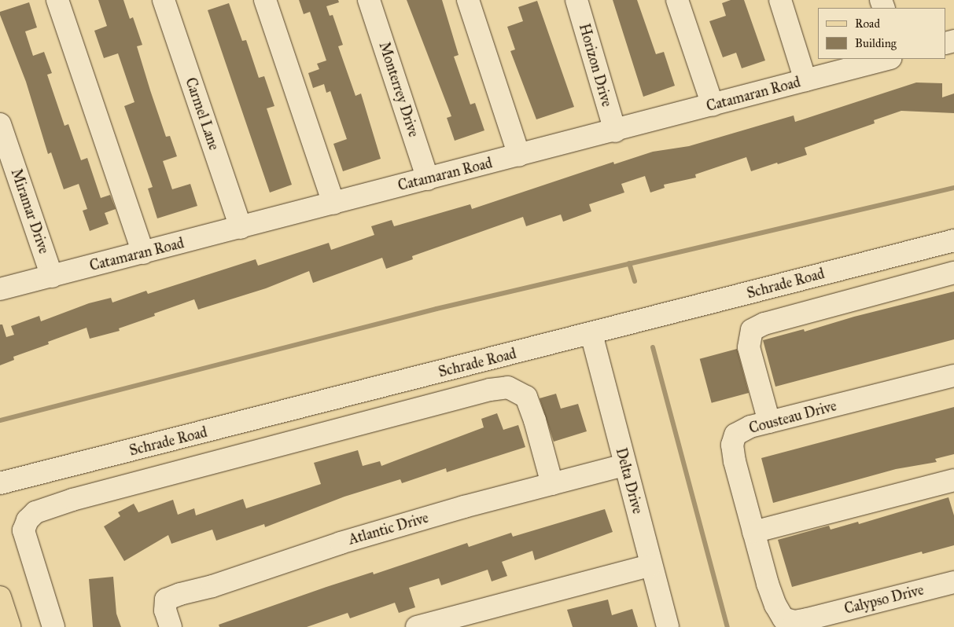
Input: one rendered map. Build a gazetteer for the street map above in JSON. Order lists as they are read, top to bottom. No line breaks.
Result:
{"streets":{"street":["Horizon Drive","Monterrey Drive","Catamaran Road","Carmel Lane","Miramar Drive","Schrade Road","Cousteau Drive","Delta Drive","Atlantic Drive","Calypso Drive"]},"crossings":[["Horizon Drive","Catamaran Road"],["Monterrey Drive","Catamaran Road"],["Catamaran Road","Carmel Lane"],["Catamaran Road","Miramar Drive"],["Schrade Road","Delta Drive"],["Cousteau Drive","Calypso Drive"],["Delta Drive","Atlantic Drive"]],"legend":["Road","Building"]}
